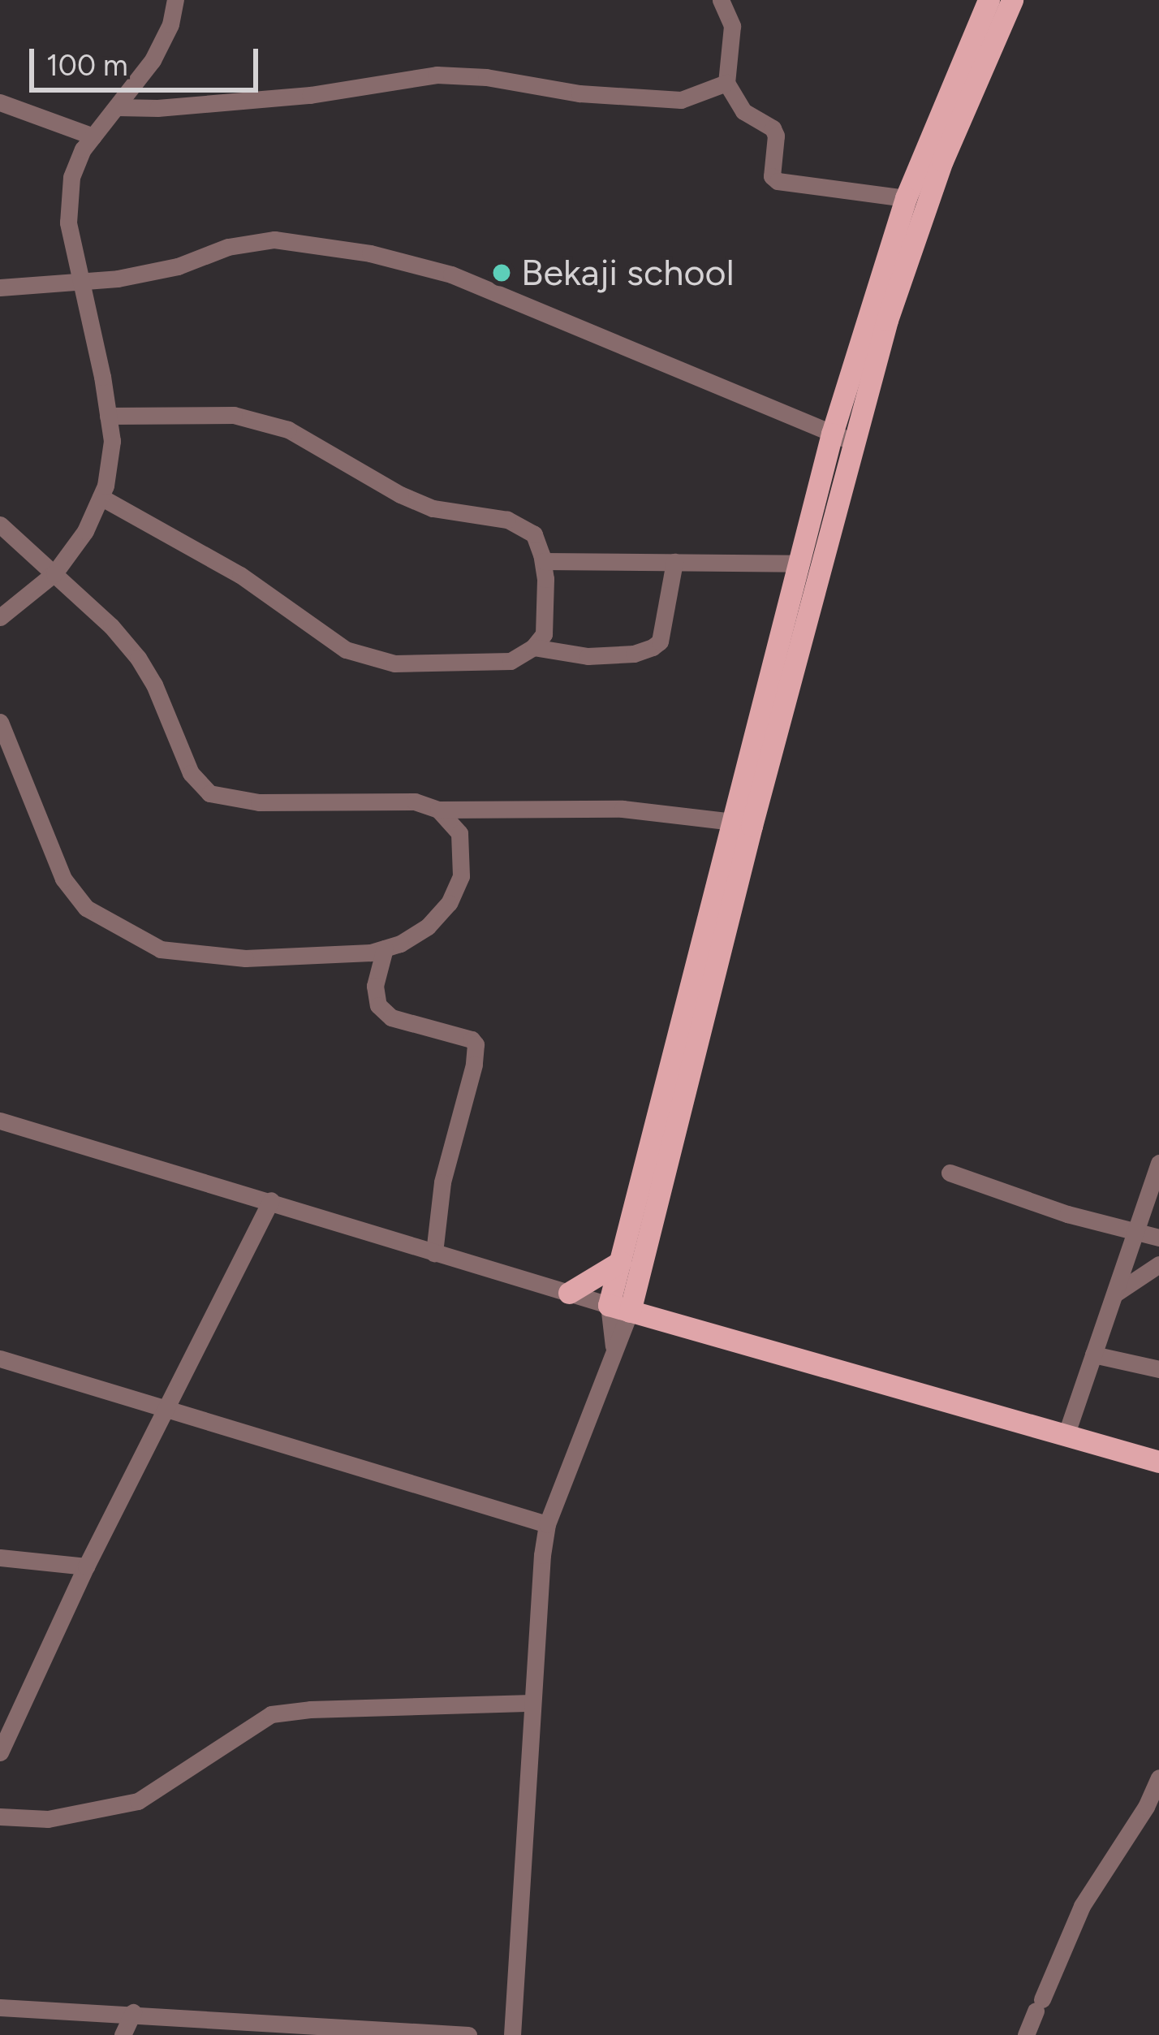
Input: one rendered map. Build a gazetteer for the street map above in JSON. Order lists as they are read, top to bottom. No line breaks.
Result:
{"places":["Bekaji school"],"scale_bar":"100 m"}
